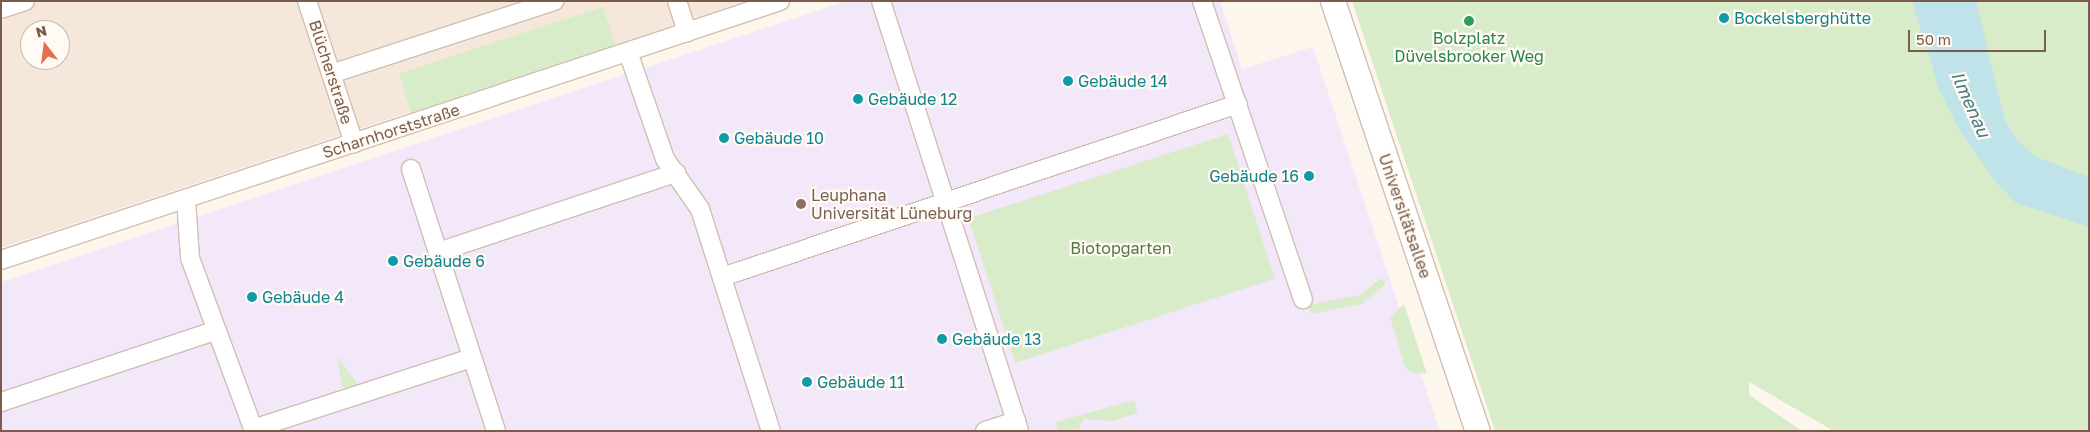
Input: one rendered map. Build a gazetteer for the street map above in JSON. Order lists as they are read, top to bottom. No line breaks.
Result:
{"streets":{"main road":["Universitätsallee"],"street":["Blücherstraße","Scharnhorststraße"]},"crossings":[["Blücherstraße","Scharnhorststraße"]],"water":["Ilmenau"],"parks":["Biotopgarten"],"places":["Bockelsberghütte","Bolzplatz Düvelsbrooker Weg","Gebäude 14","Gebäude 12","Gebäude 10","Gebäude 16","Leuphana Universität Lüneburg","Gebäude 6","Gebäude 4","Gebäude 13","Gebäude 11"],"scale_bar":"50 m","north":"top"}
